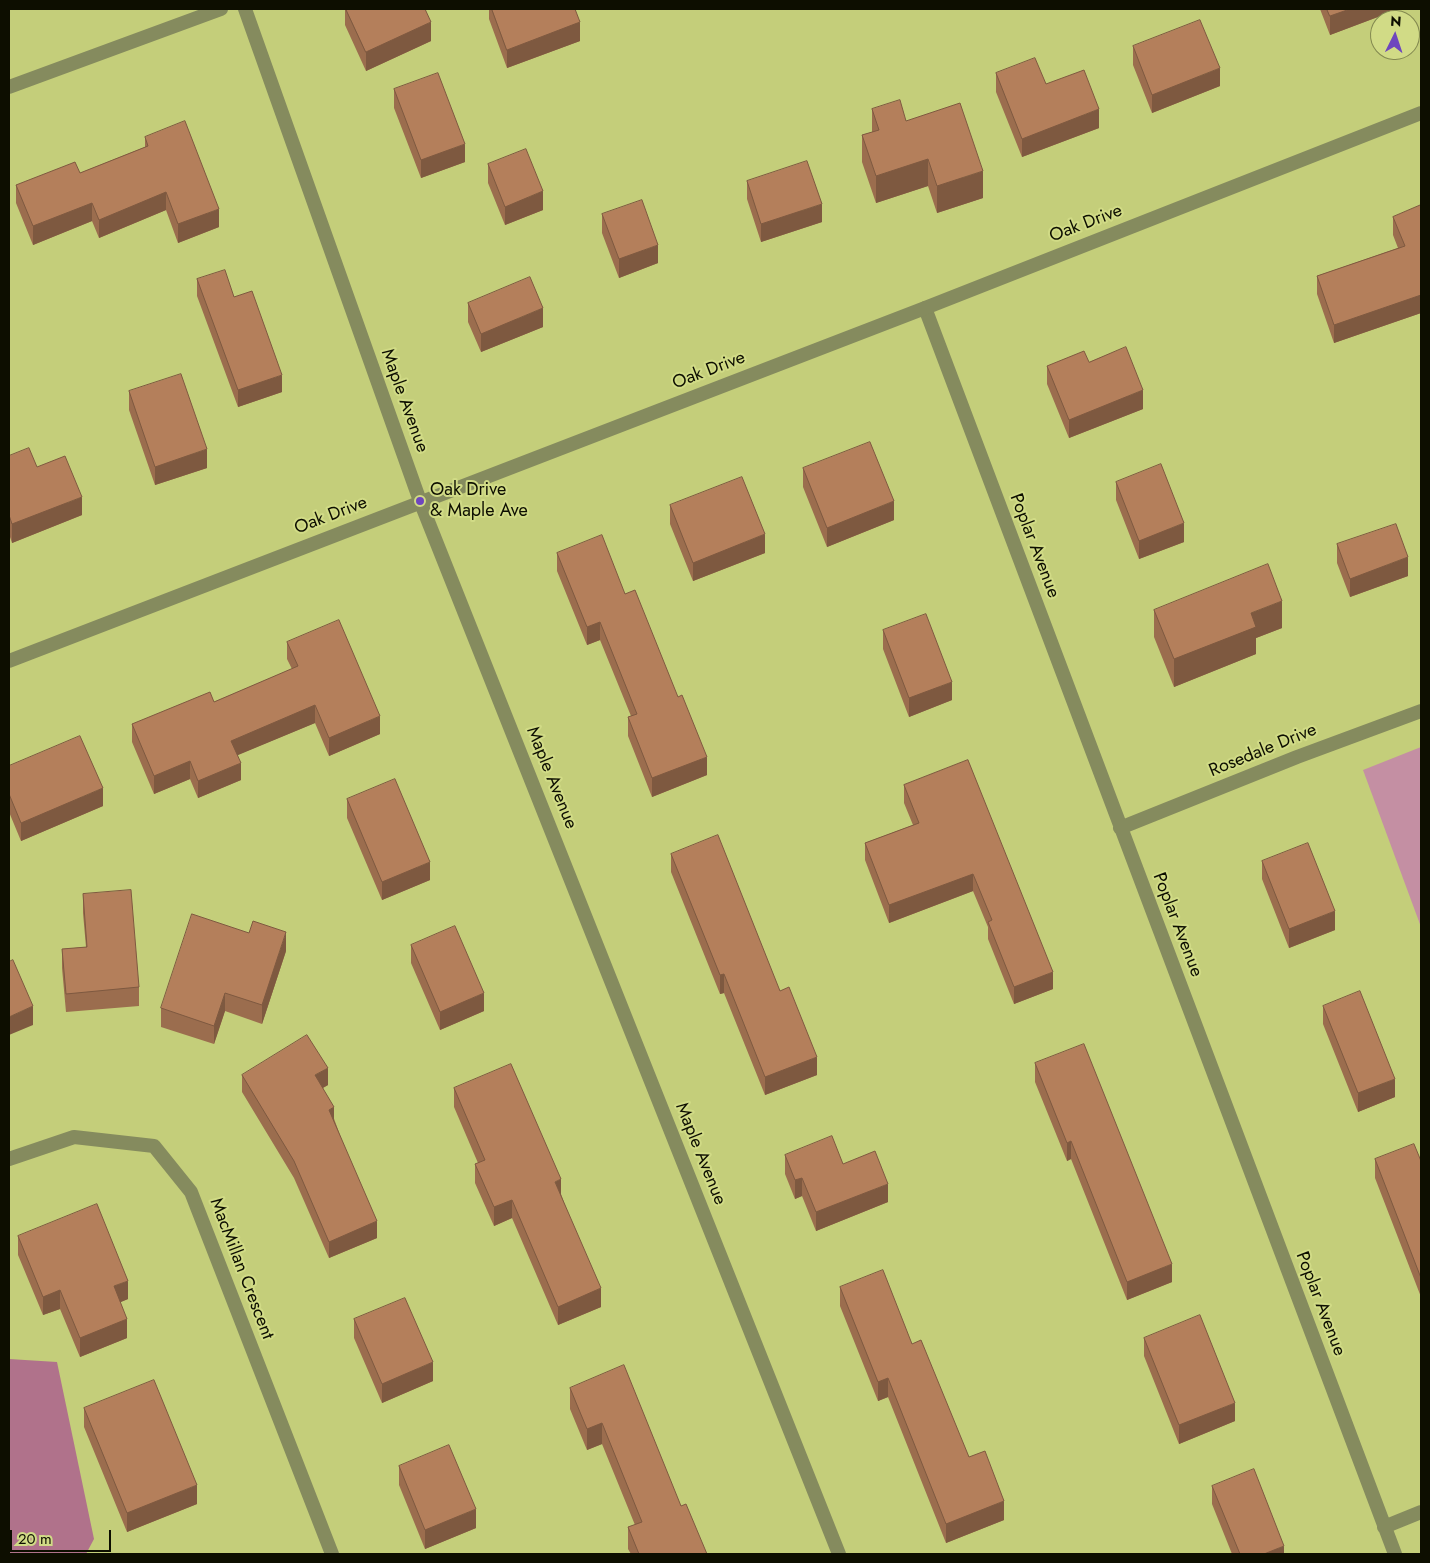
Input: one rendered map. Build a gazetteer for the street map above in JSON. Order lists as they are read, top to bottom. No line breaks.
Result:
{"streets":{"street":["Oak Drive","Maple Avenue","Poplar Avenue","Rosedale Drive","MacMillan Crescent"]},"crossings":[["Oak Drive","Maple Avenue"],["Oak Drive","Poplar Avenue"],["Poplar Avenue","Rosedale Drive"]],"places":["Oak Drive & Maple Ave"],"scale_bar":"20 m","north":"top"}
